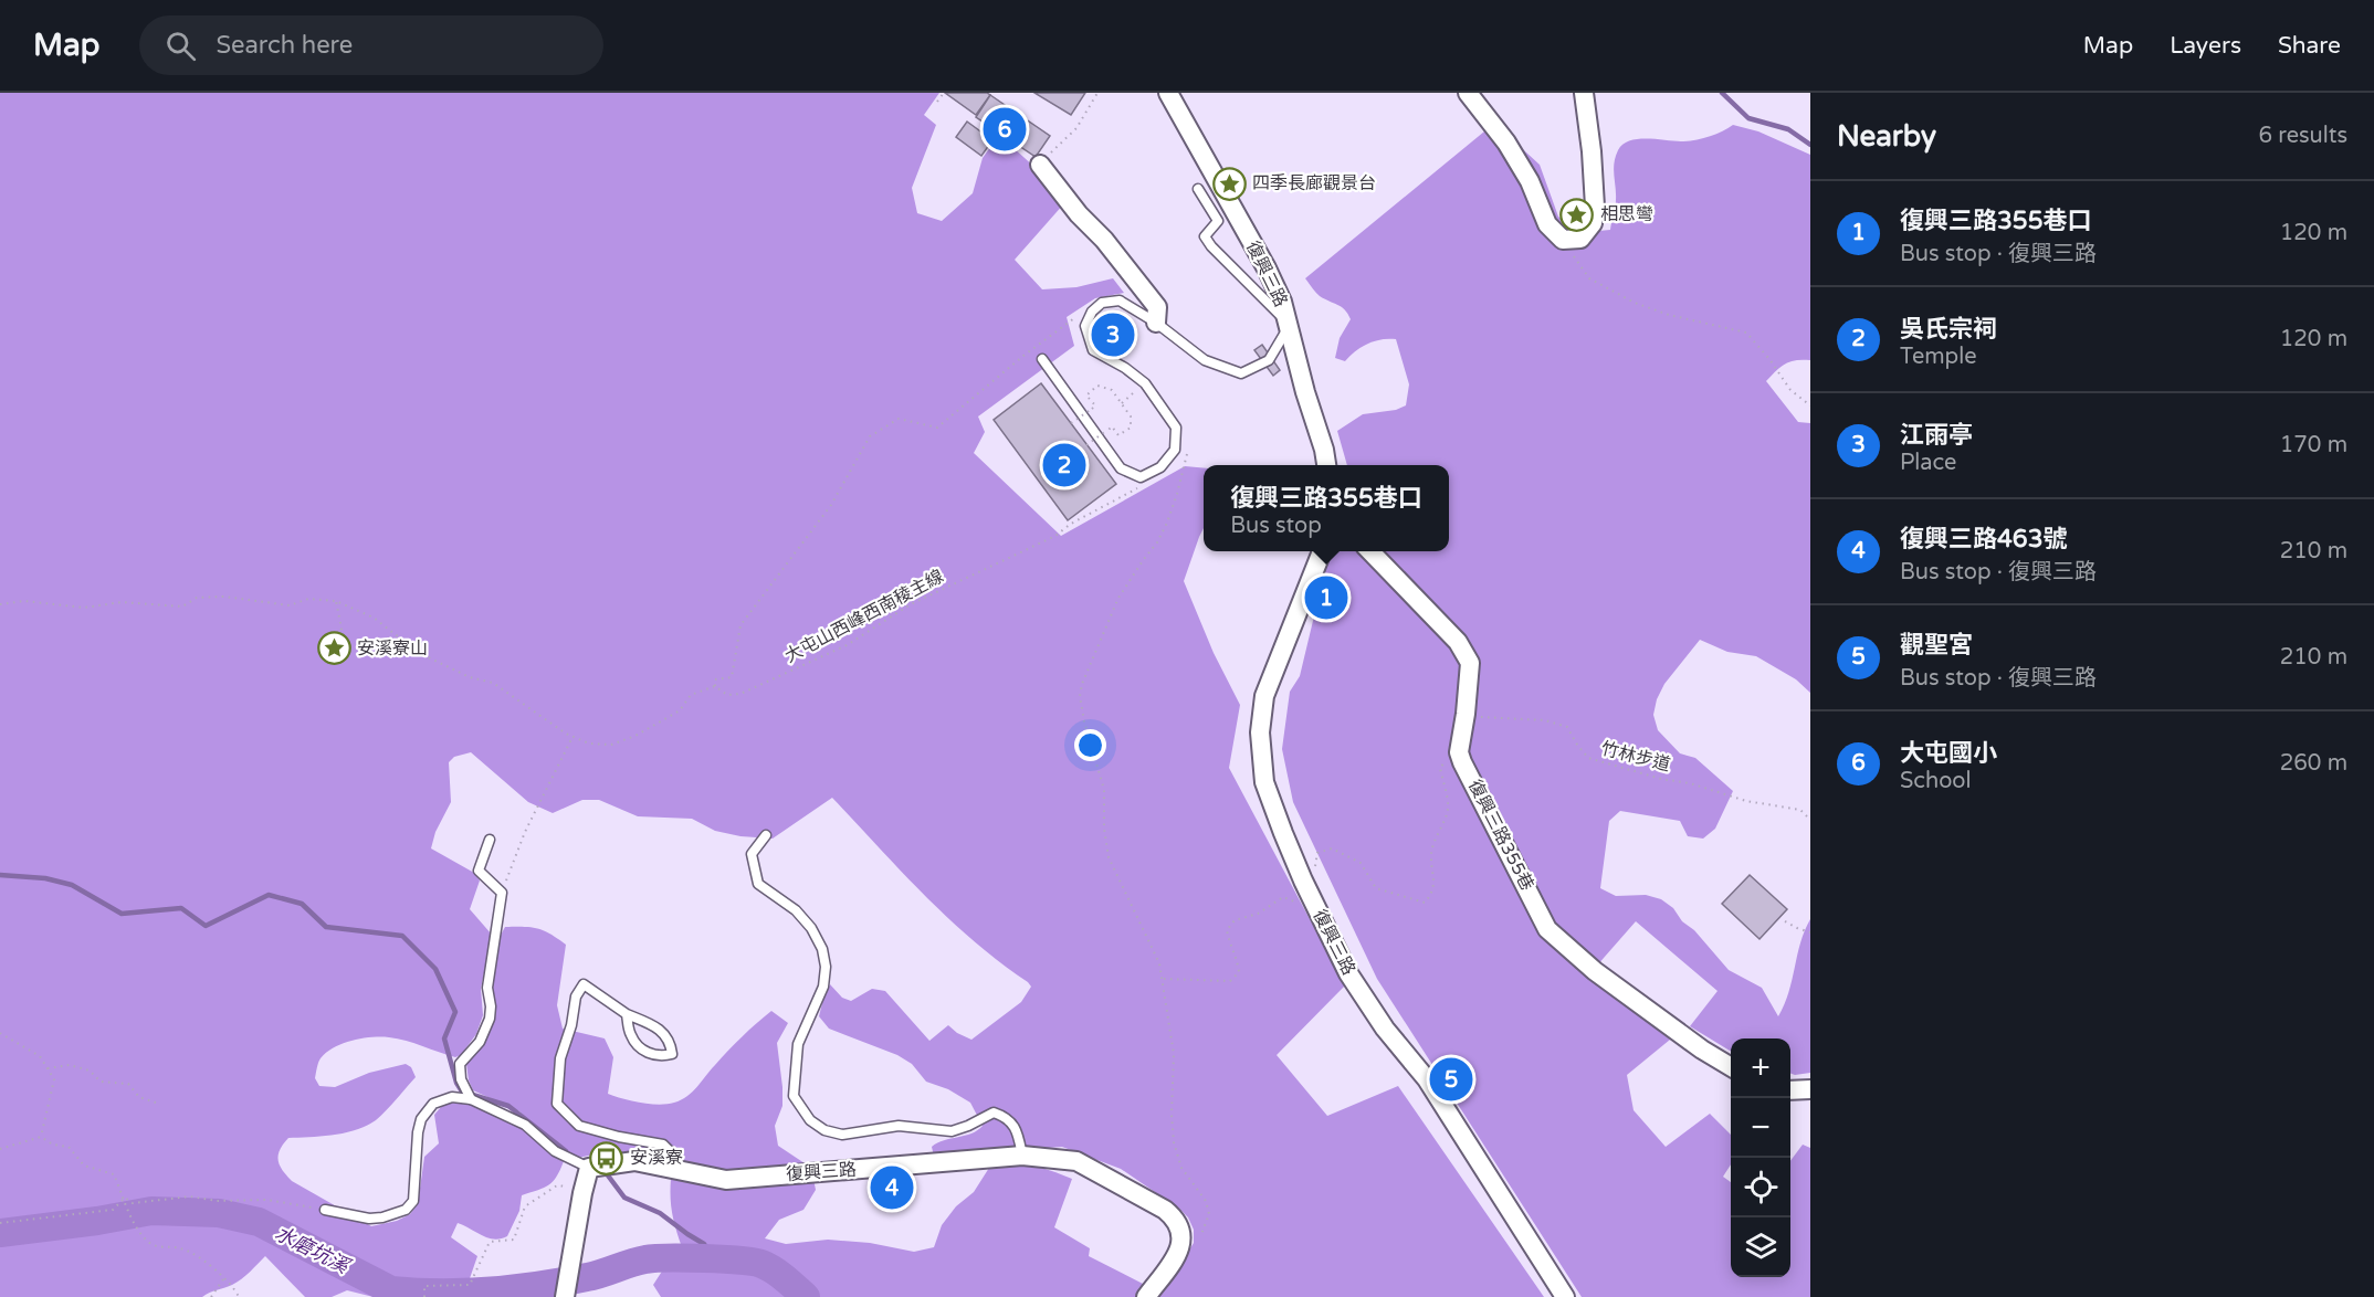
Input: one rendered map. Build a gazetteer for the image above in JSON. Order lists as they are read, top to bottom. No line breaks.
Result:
{"streets":{"street":["復興三路","復興三路355巷"],"path":["大屯山西峰西南稜主線","竹林步道"]},"water":["水磨坑溪"],"places":{"place":["四季長廊觀景台","相思彎","安溪寮山"],"bus stop":["安溪寮"]},"page":{"header":"Map","search":"Search here","nav":["Map","Layers","Share"],"heading":["Nearby","6 results"],"pins":["6","3","2","1","5","4"],"list":[{"mark":"1","name":"復興三路355巷口","note":"Bus stop · 復興三路","value":"120 m"},{"mark":"2","name":"吳氏宗祠","note":"Temple","value":"120 m"},{"mark":"3","name":"江雨亭","note":"Place","value":"170 m"},{"mark":"4","name":"復興三路463號","note":"Bus stop · 復興三路","value":"210 m"},{"mark":"5","name":"觀聖宮","note":"Bus stop · 復興三路","value":"210 m"},{"mark":"6","name":"大屯國小","note":"School","value":"260 m"}],"popup":["復興三路355巷口","Bus stop"],"map_buttons":["+","−"]}}
